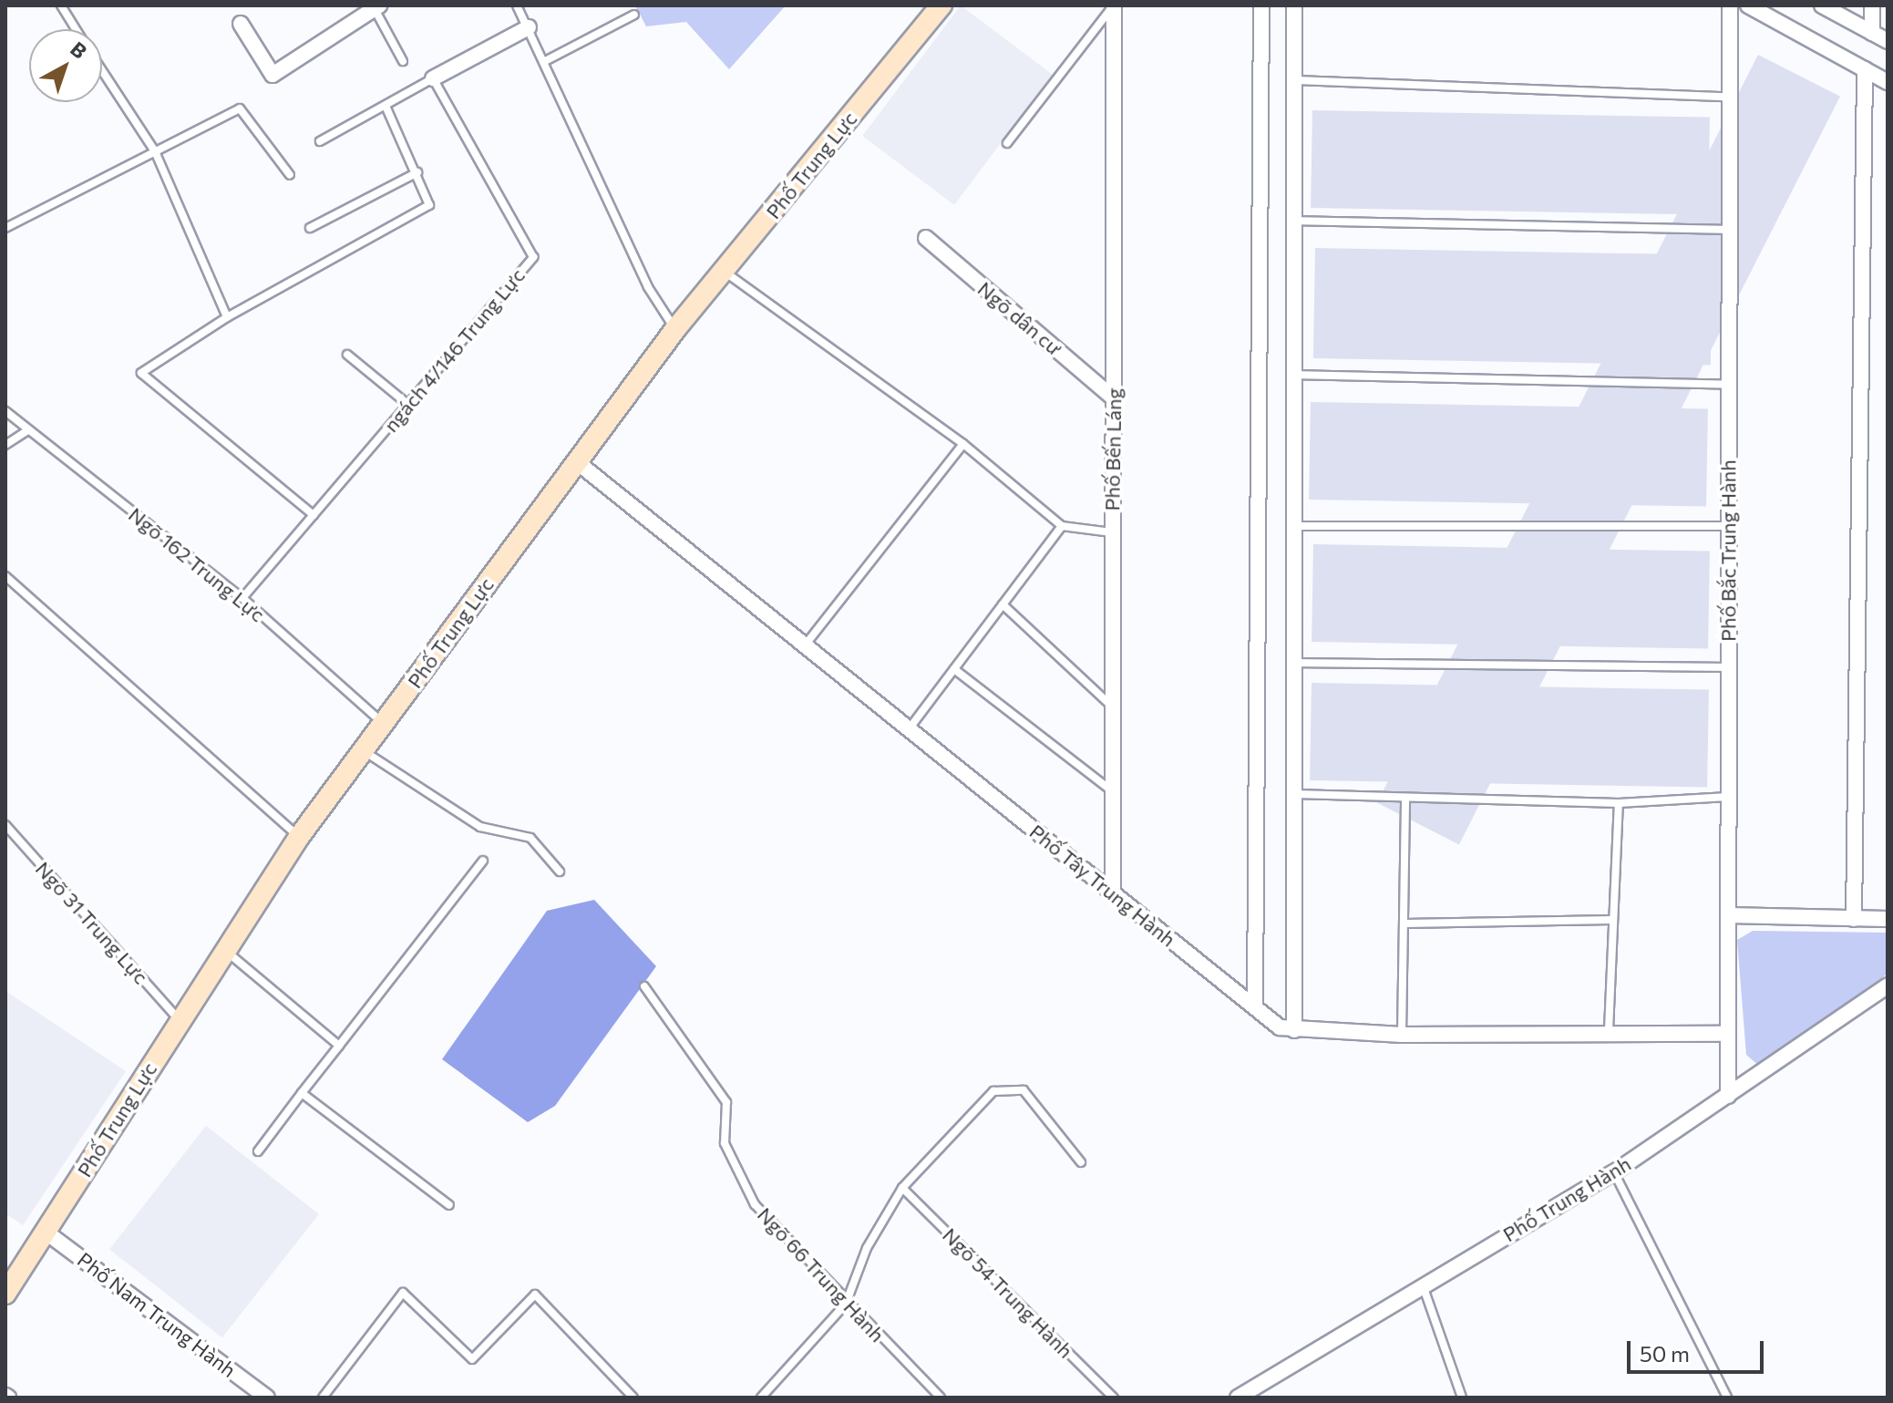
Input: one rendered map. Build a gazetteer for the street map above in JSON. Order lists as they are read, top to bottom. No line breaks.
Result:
{"streets":{"street":["Phố Trung Lực","Ngõ dân cư","Phố Bến Láng","Phố Bắc Trung Hành","Phố Tây Trung Hành","Phố Trung Hành","Phố Nam Trung Hành"],"lane":["ngách 4/146 Trung Lực","Ngõ 162 Trung Lực","Ngõ 31 Trung Lực","Ngõ 66 Trung Hành","Ngõ 54 Trung Hành"]},"crossings":[["Phố Trung Lực","Ngõ 162 Trung Lực"],["Phố Trung Lực","Phố Tây Trung Hành"],["Phố Trung Lực","Ngõ 31 Trung Lực"],["Phố Trung Lực","Phố Nam Trung Hành"],["Ngõ dân cư","Phố Bến Láng"],["ngách 4/146 Trung Lực","Ngõ 162 Trung Lực"],["Phố Bến Láng","Phố Tây Trung Hành"],["Phố Bắc Trung Hành","Phố Tây Trung Hành"],["Phố Bắc Trung Hành","Phố Trung Hành"]],"scale_bar":"50 m","north":"top right"}
